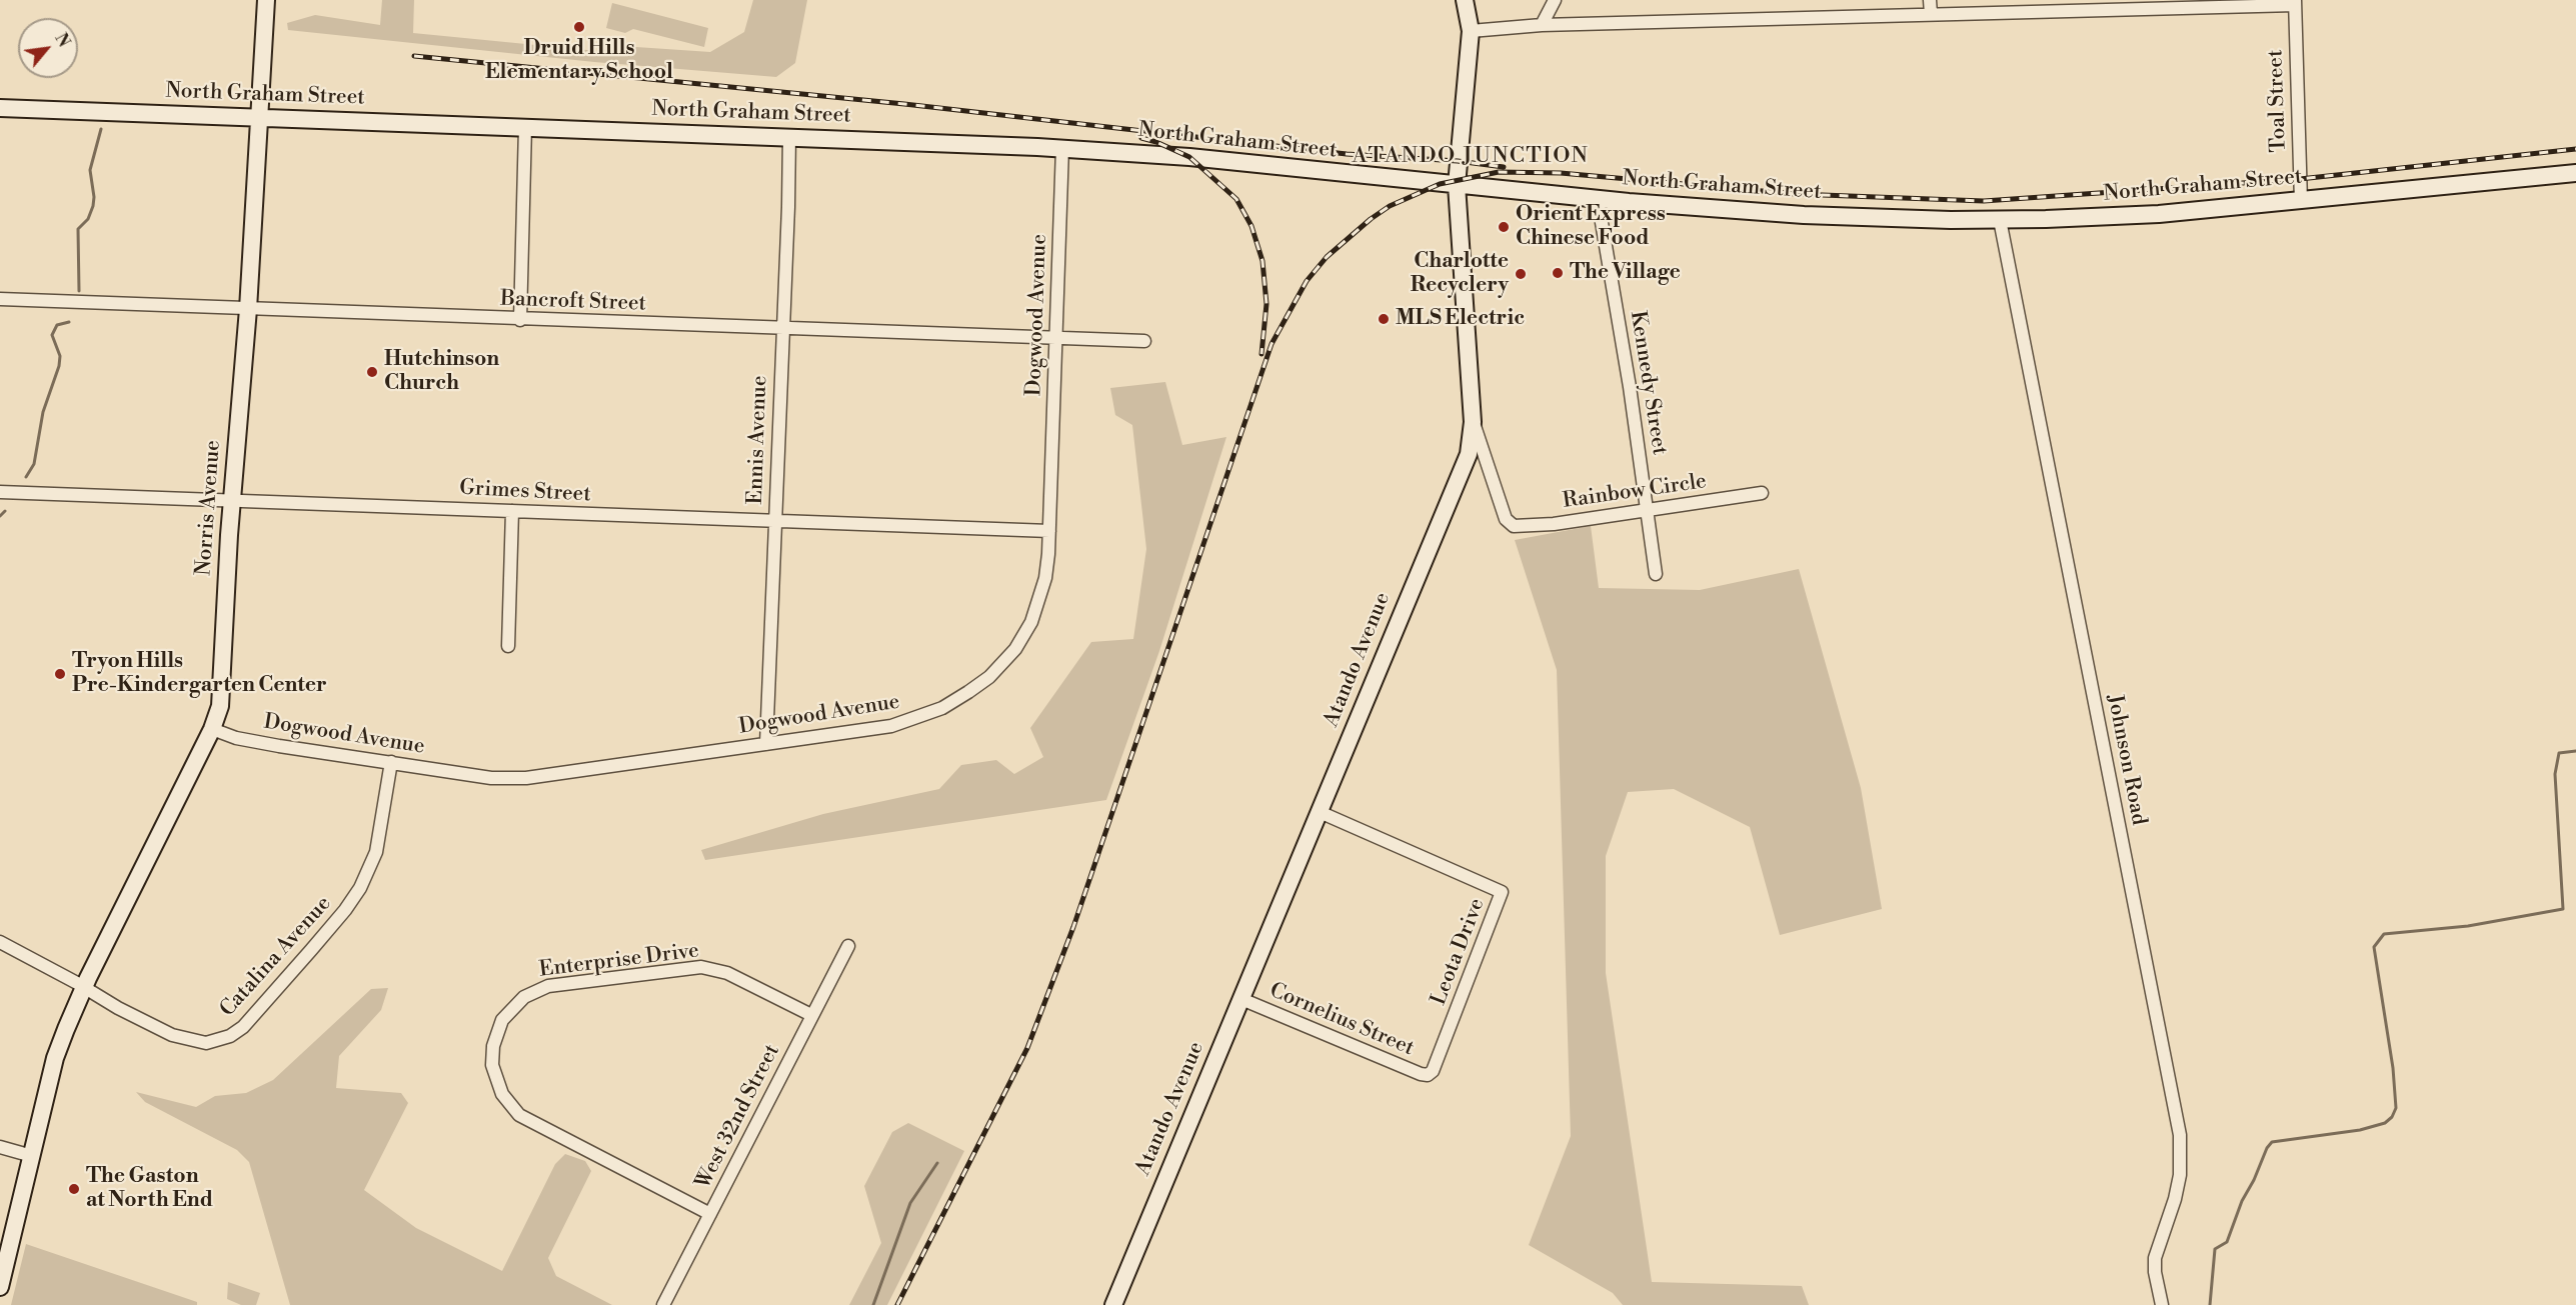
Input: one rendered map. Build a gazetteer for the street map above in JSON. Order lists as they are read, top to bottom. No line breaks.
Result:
{"streets":{"main road":["North Graham Street","Norris Avenue","Atando Avenue"],"street":["Toal Street","Bancroft Street","Dogwood Avenue","Kennedy Street","Ennis Avenue","Grimes Street","Rainbow Circle","Johnson Road","Leota Drive","Catalina Avenue","Enterprise Drive","Cornelius Street","West 32nd Street"]},"crossings":[["North Graham Street","Toal Street"],["North Graham Street","Dogwood Avenue"],["North Graham Street","Kennedy Street"],["North Graham Street","Ennis Avenue"],["North Graham Street","Norris Avenue"],["North Graham Street","Atando Avenue"],["North Graham Street","Johnson Road"],["Bancroft Street","Dogwood Avenue"],["Bancroft Street","Ennis Avenue"],["Bancroft Street","Norris Avenue"],["Dogwood Avenue","Ennis Avenue"],["Dogwood Avenue","Grimes Street"],["Dogwood Avenue","Norris Avenue"],["Dogwood Avenue","Catalina Avenue"],["Kennedy Street","Rainbow Circle"],["Ennis Avenue","Grimes Street"],["Grimes Street","Norris Avenue"],["Rainbow Circle","Atando Avenue"],["Norris Avenue","Catalina Avenue"],["Atando Avenue","Leota Drive"],["Atando Avenue","Cornelius Street"],["Leota Drive","Cornelius Street"],["Enterprise Drive","West 32nd Street"]],"districts":["ATANDO JUNCTION"],"places":["Druid Hills Elementary School","Orient Express Chinese Food","The Village","Charlotte Recyclery","MLS Electric","Hutchinson Church","Tryon Hills Pre-Kindergarten Center","The Gaston at North End"],"north":"top right"}
